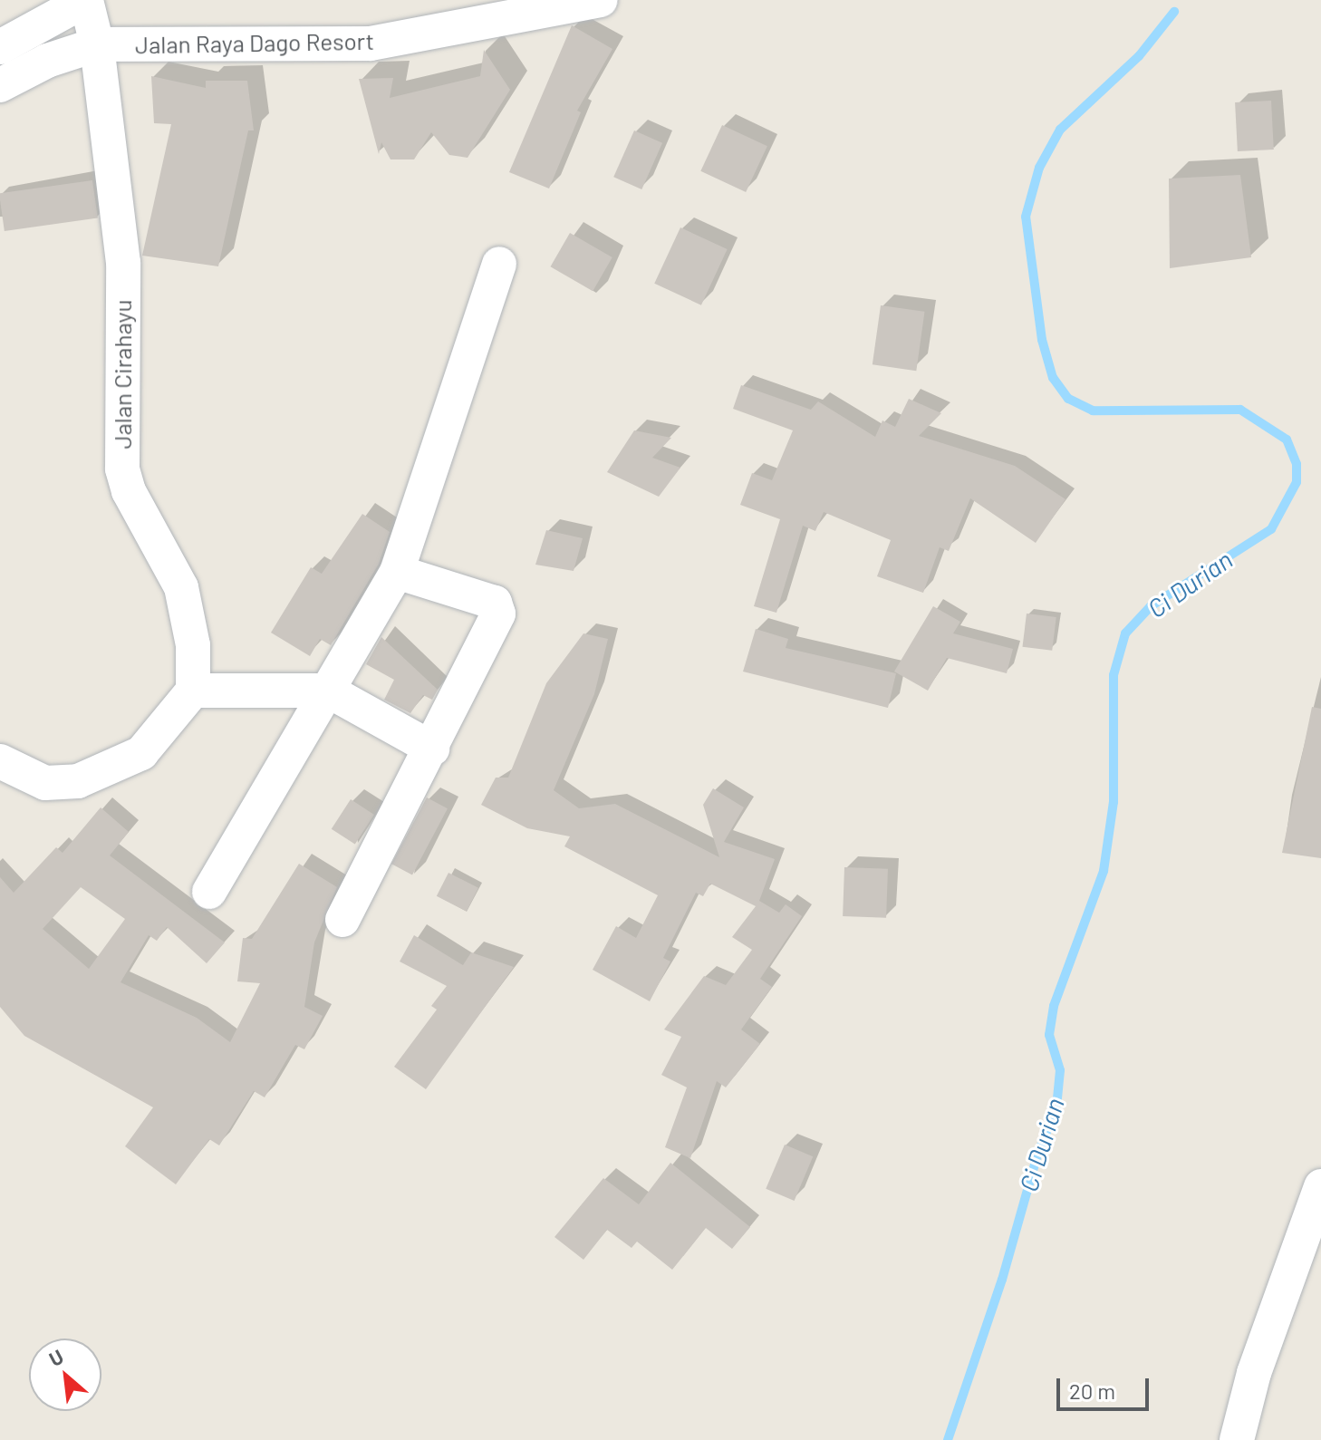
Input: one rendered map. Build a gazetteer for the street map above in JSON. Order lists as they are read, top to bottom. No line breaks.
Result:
{"streets":{"street":["Jalan Raya Dago Resort","Jalan Cirahayu"]},"crossings":[["Jalan Raya Dago Resort","Jalan Cirahayu"]],"water":["Ci Durian"],"scale_bar":"20 m","north":"top left"}
